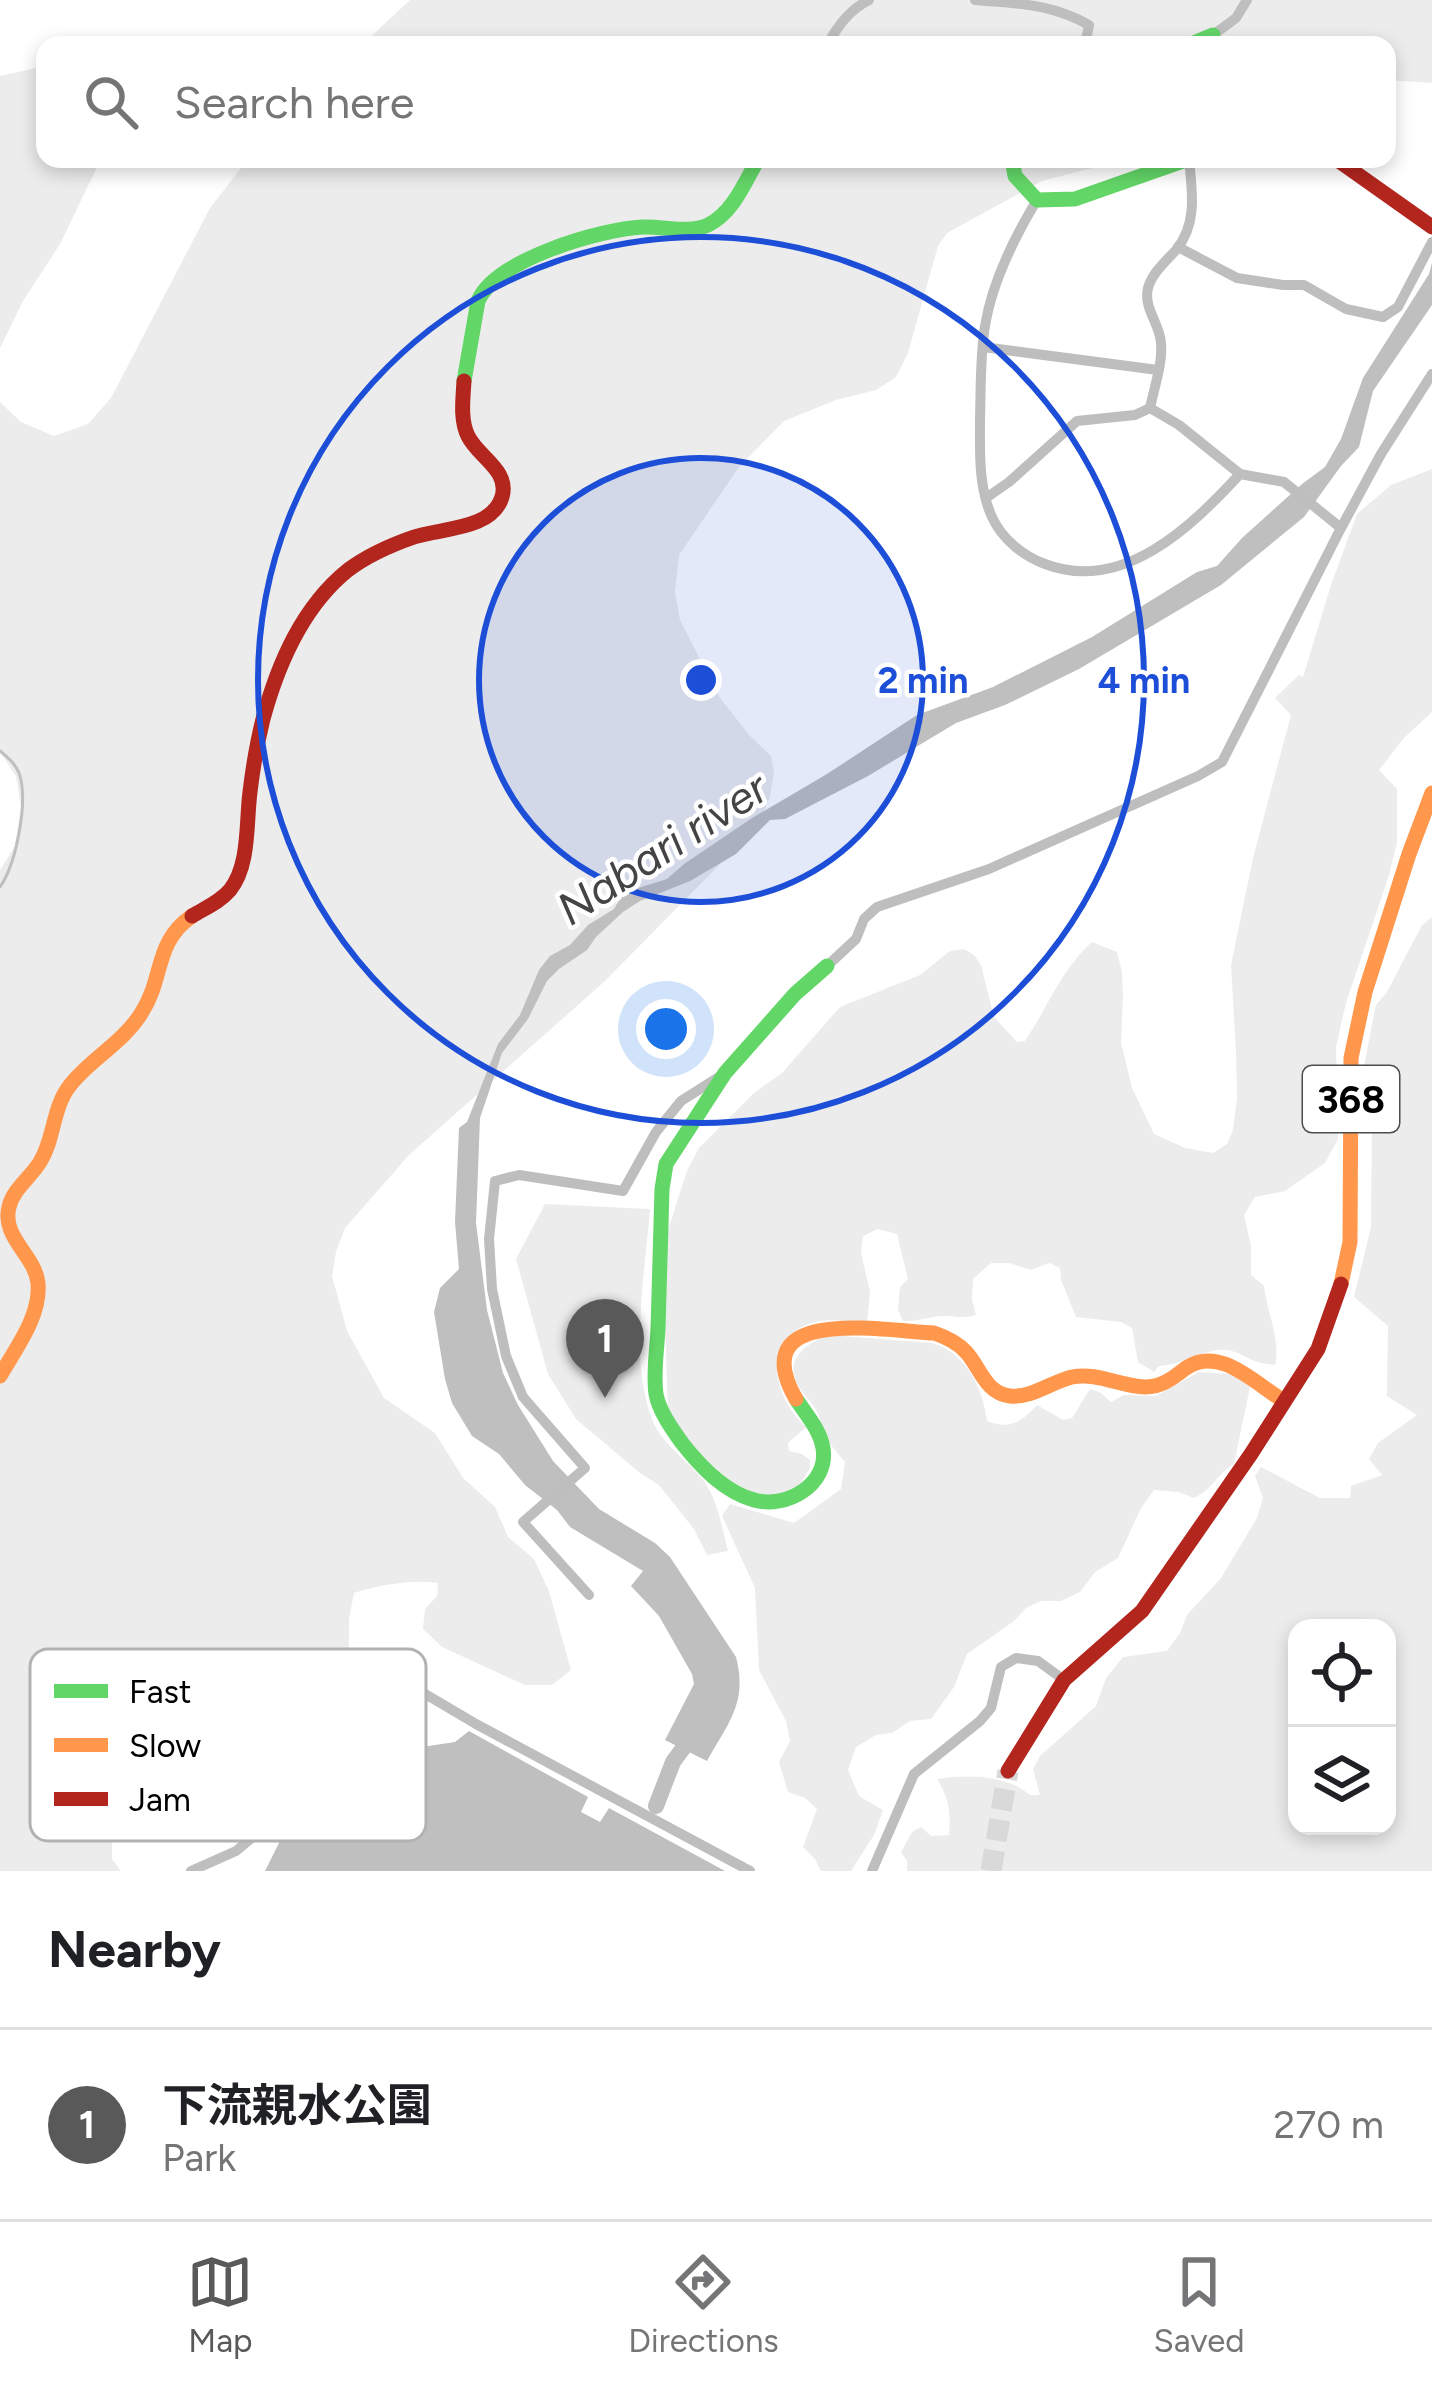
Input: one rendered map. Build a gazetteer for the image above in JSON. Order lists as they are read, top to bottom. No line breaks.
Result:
{"streets":{"main road":["368"]},"water":["Nabari river"],"legend":["Fast","Slow","Jam"],"page":{"search":"Search here","pins":"1","heading":"Nearby","list":[{"mark":"1","name":"下流親水公園","note":"Park","value":"270 m"}],"nav":["Map","Directions","Saved"]},"rings":["2 min","4 min"]}
